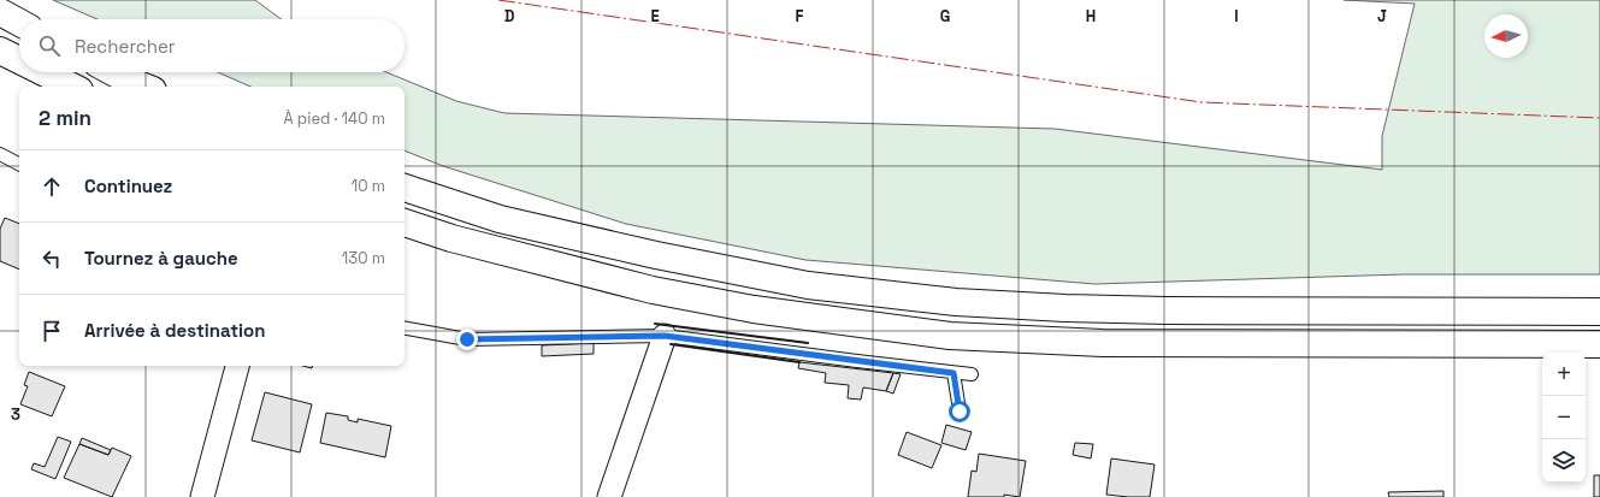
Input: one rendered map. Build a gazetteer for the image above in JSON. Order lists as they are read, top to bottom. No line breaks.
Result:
{"north":"left","page":{"search":"Rechercher","heading":["2 min","À pied · 140 m"],"list":[["Continuez","10 m"],["Tournez à gauche","130 m"],"Arrivée à destination"],"map_buttons":["+","−"]},"grid":{"columns":["D","E","F","G","H","I","J"],"rows":["3"]}}
